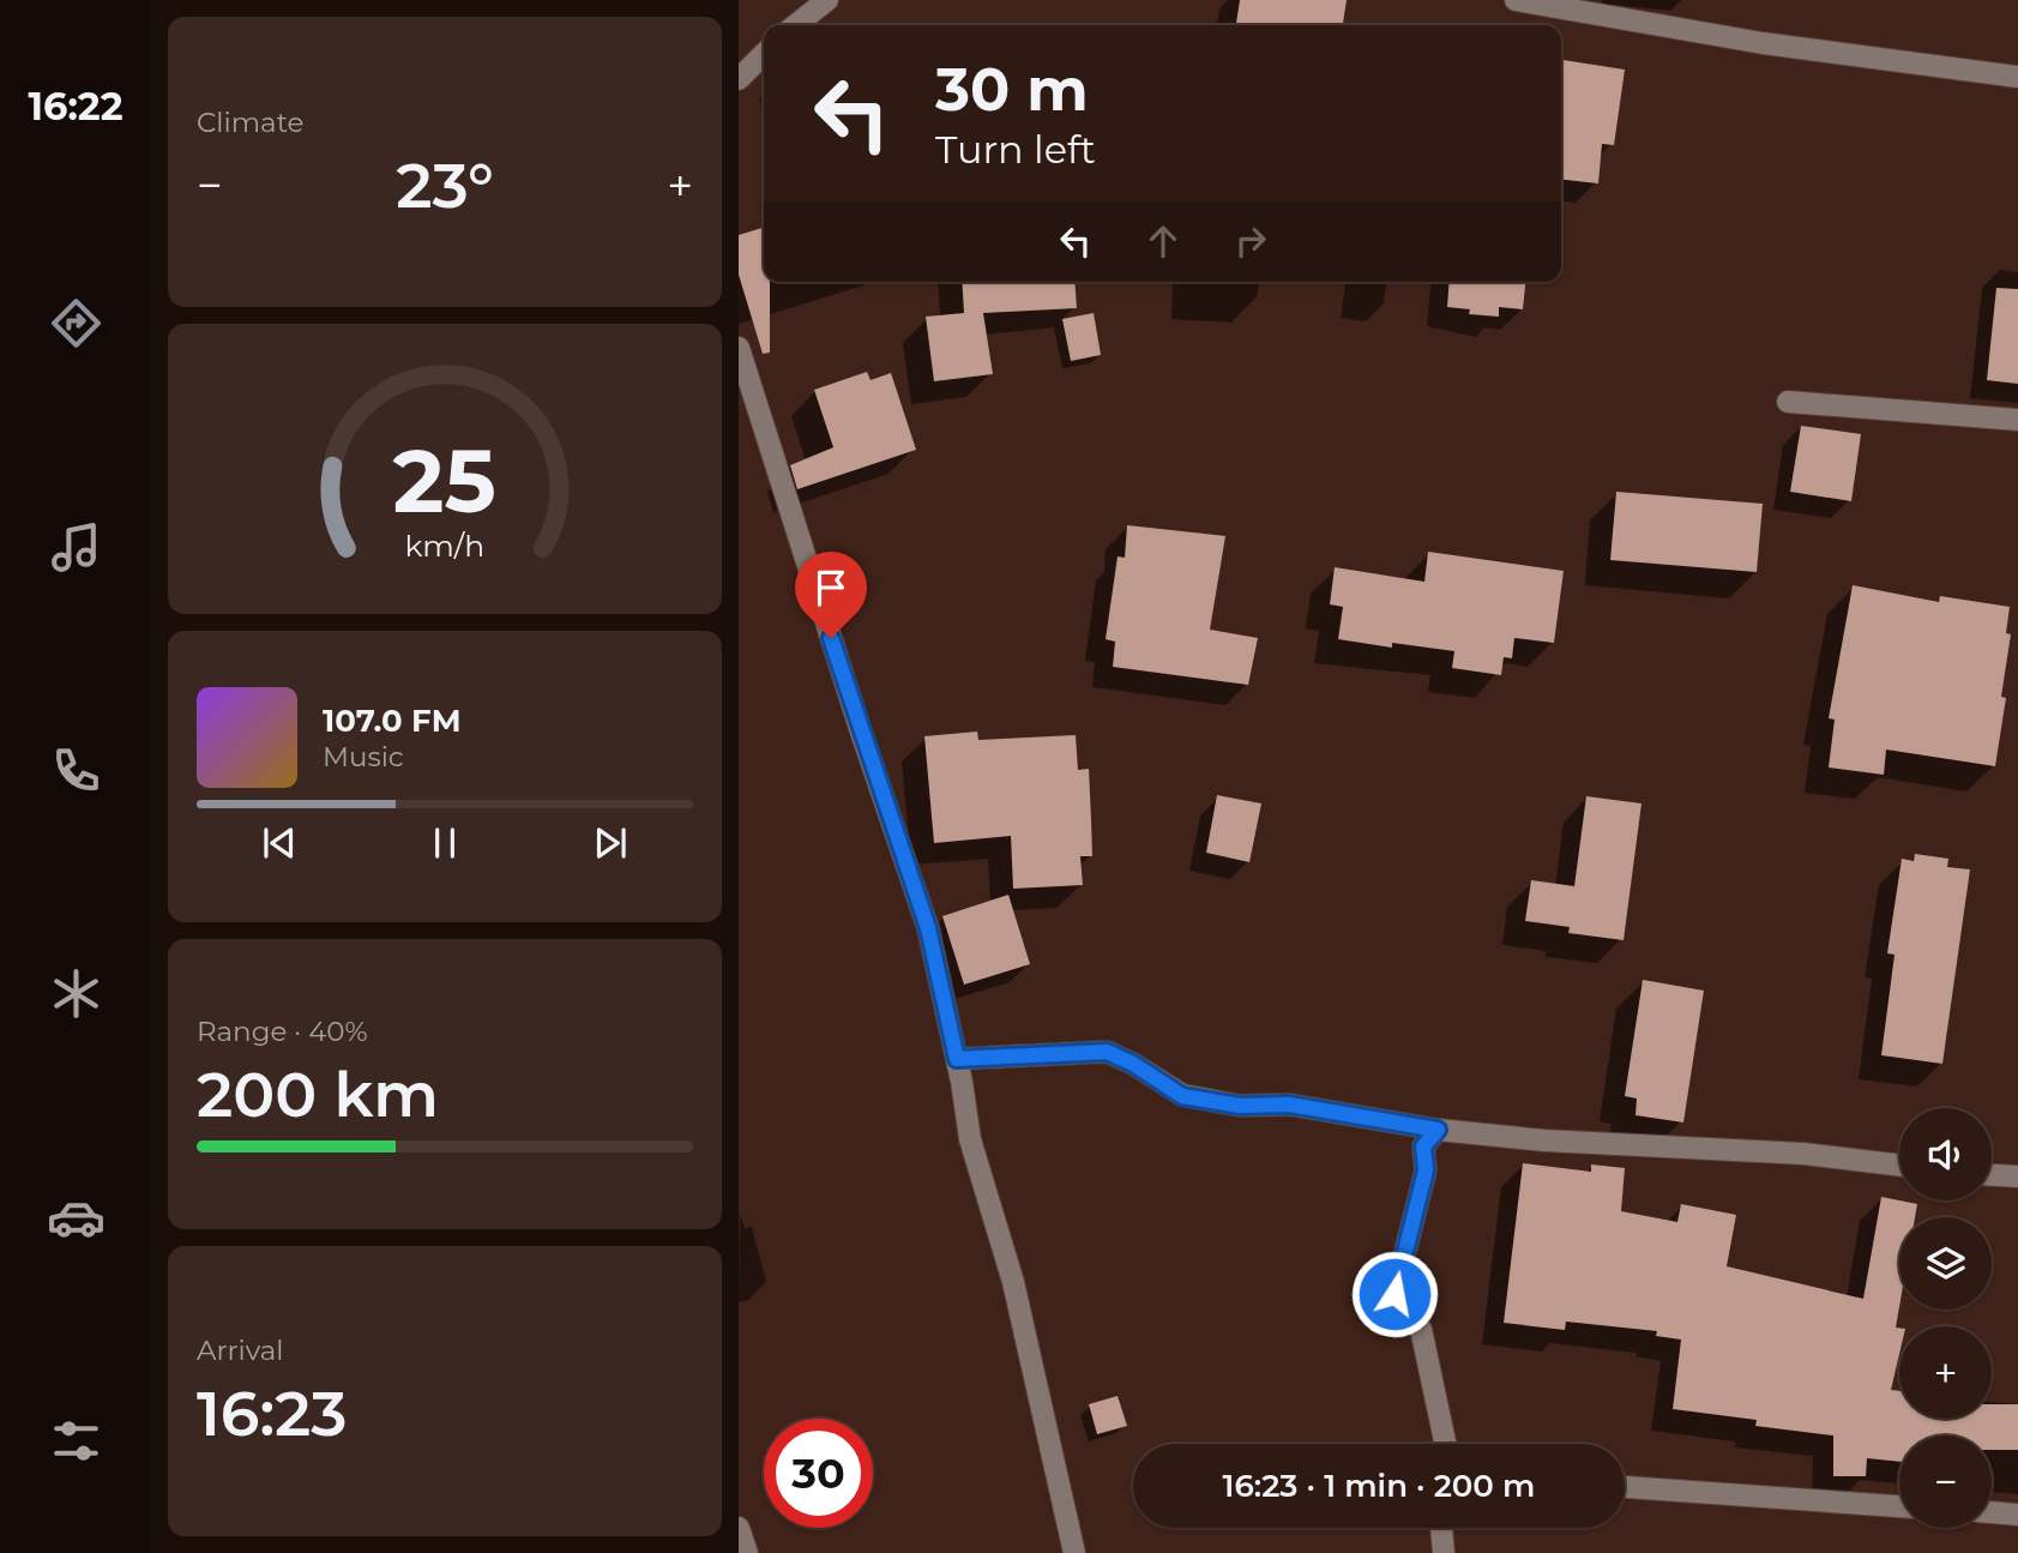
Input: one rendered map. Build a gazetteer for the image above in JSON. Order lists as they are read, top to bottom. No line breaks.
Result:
{"page":{"tabs":"16:22","tile":["Climate",["Range · 40%","200 km"],["Arrival","16:23"]],"turn":["30 m","Turn left"],"heat":["−","23°","+"],"song":["107.0 FM","Music"],"map_buttons":["+","−"],"limit":"30","trip":"16:23 · 1 min · 200 m","gauge":["25","km/h"]}}
